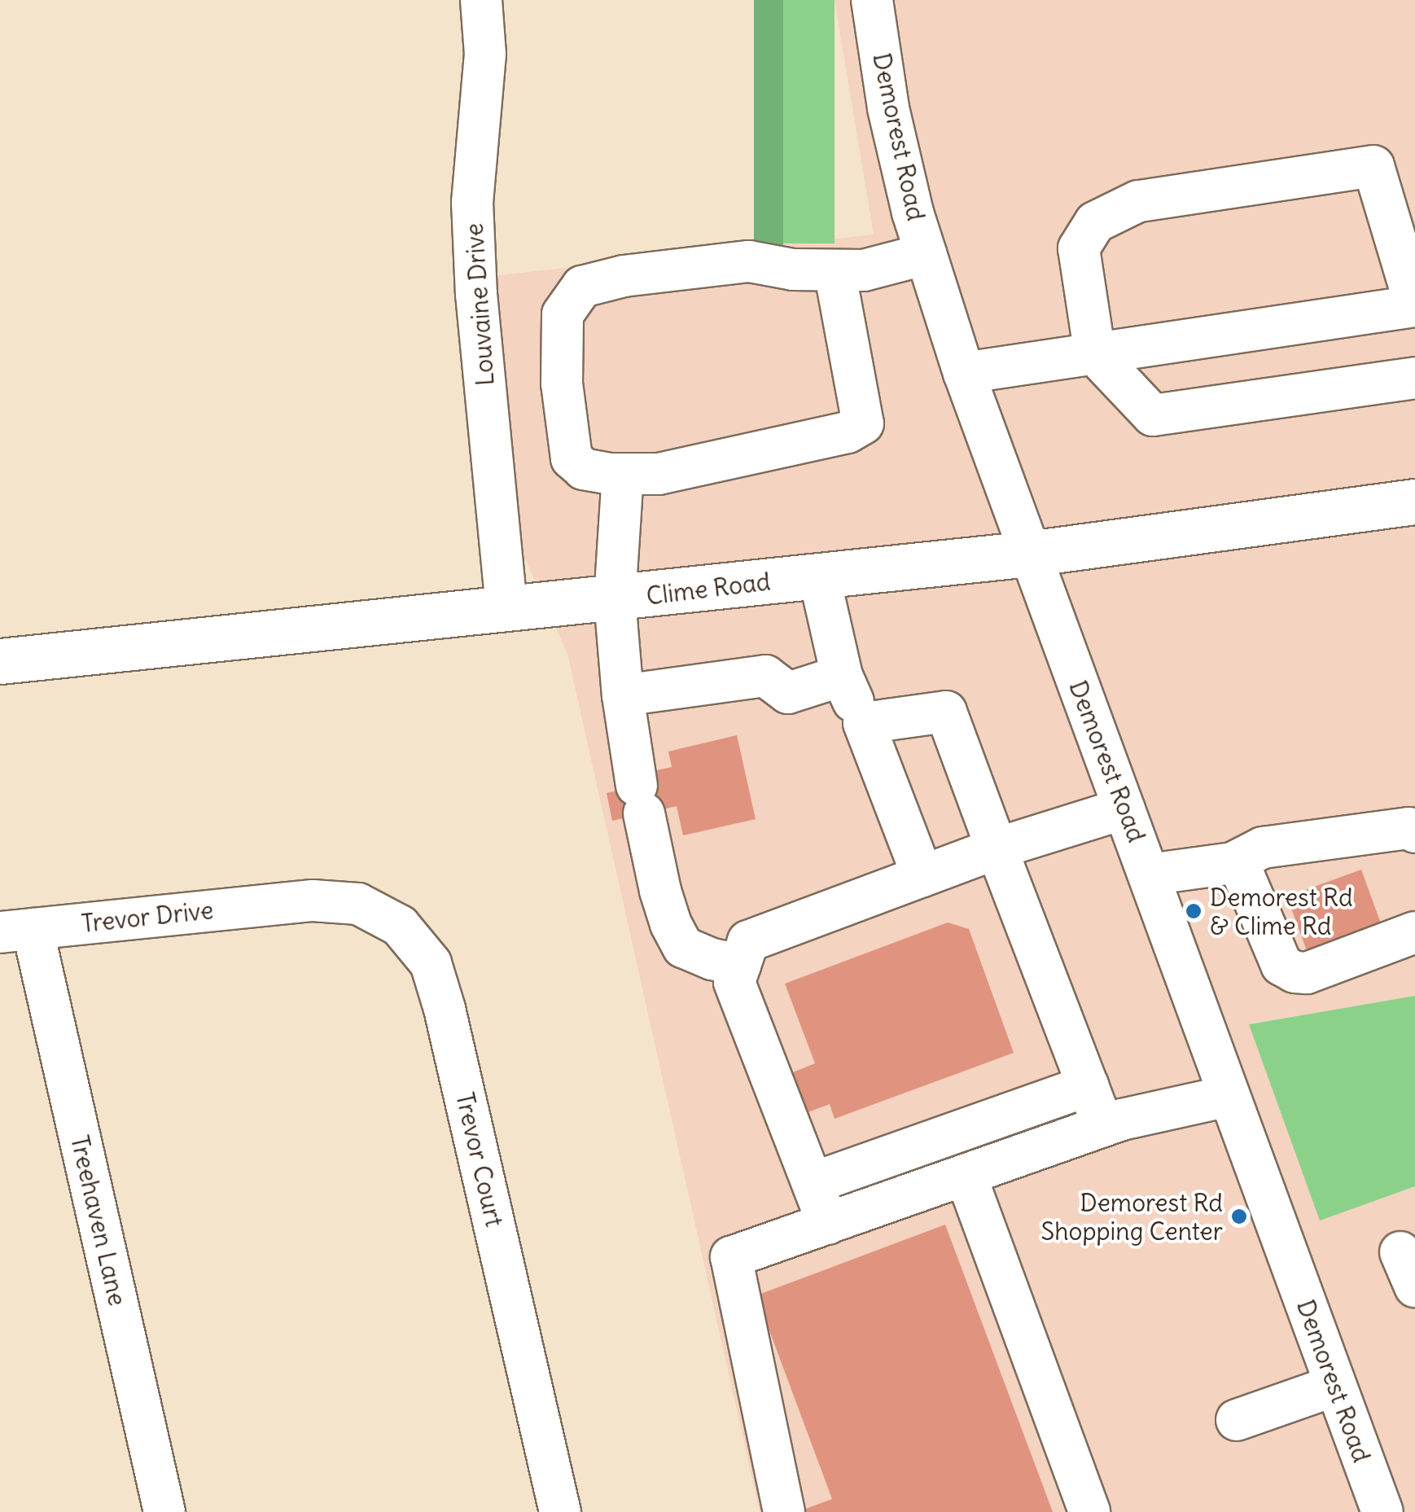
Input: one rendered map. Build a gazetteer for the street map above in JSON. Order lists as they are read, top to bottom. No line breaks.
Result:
{"streets":{"main road":["Clime Road"],"street":["Demorest Road","Louvaine Drive","Trevor Drive","Trevor Court","Treehaven Lane"]},"crossings":[["Demorest Road","Clime Road"],["Louvaine Drive","Clime Road"],["Trevor Drive","Trevor Court"],["Trevor Drive","Treehaven Lane"]],"places":["Demorest Rd & Clime Rd","Demorest Rd Shopping Center"]}
